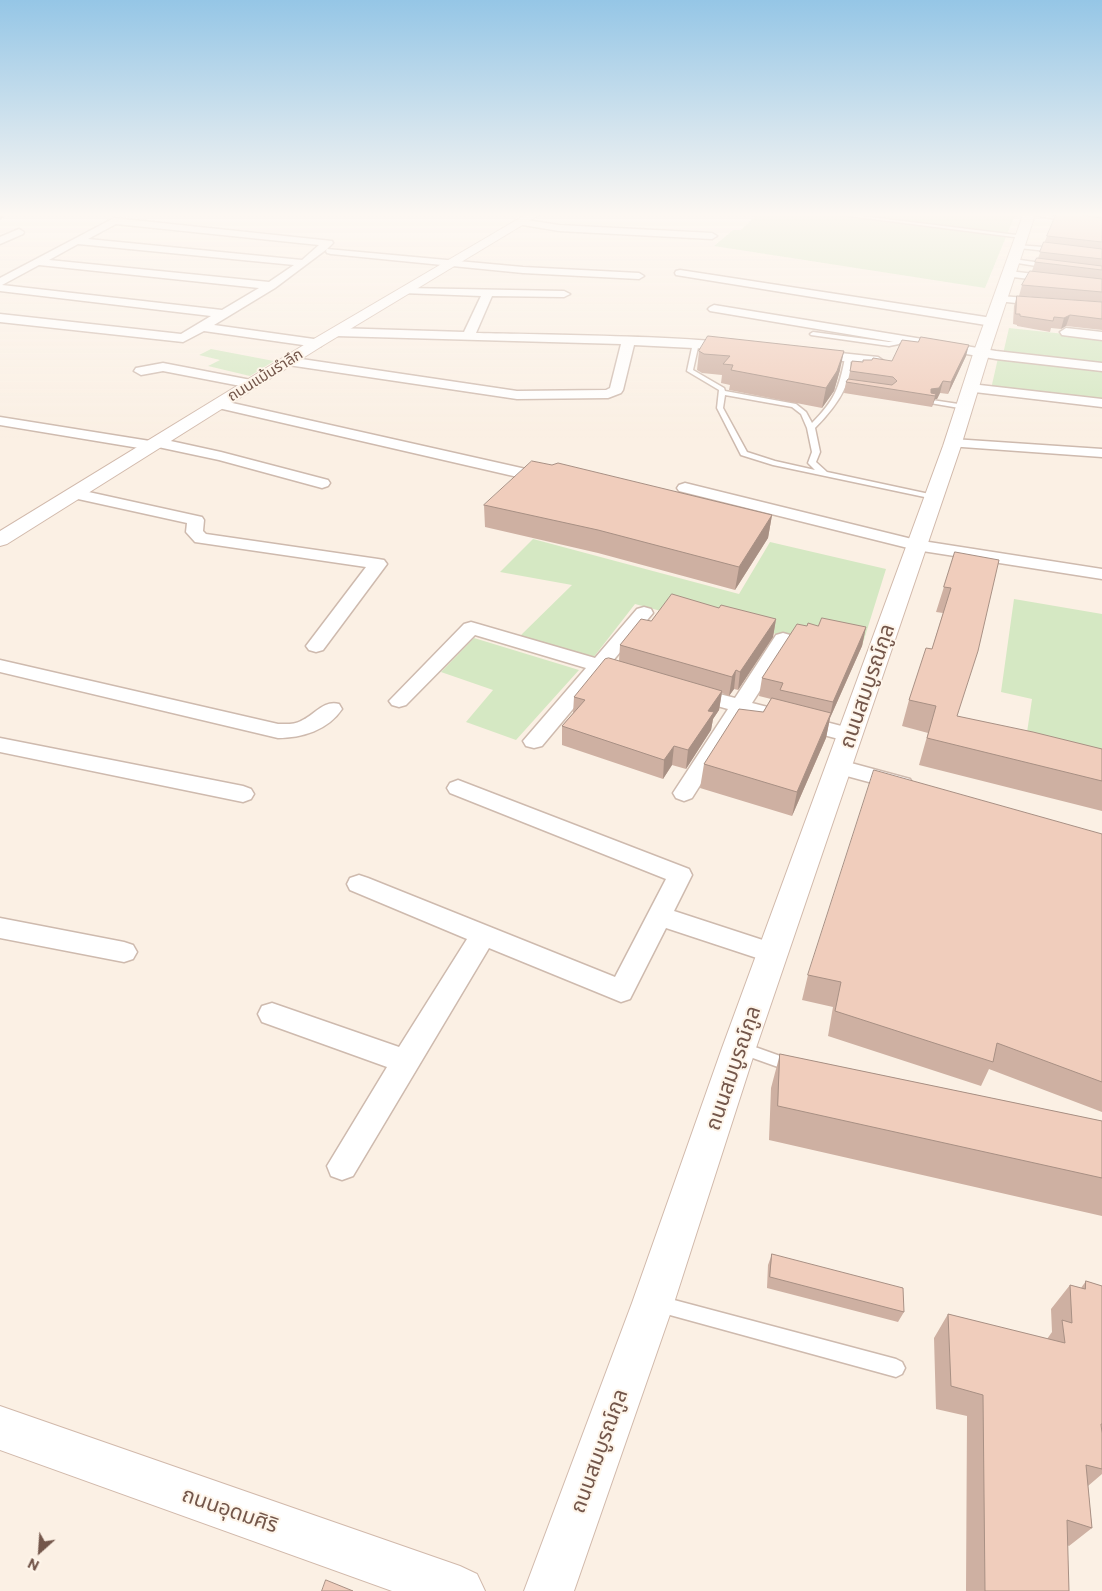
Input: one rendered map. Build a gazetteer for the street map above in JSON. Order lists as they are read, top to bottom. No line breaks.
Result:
{"streets":{"street":["ถนนแม้นรำลึก","ถนนสมบูรณ์กูล","ถนนอุดมศิริ"]},"north":"bottom left"}
